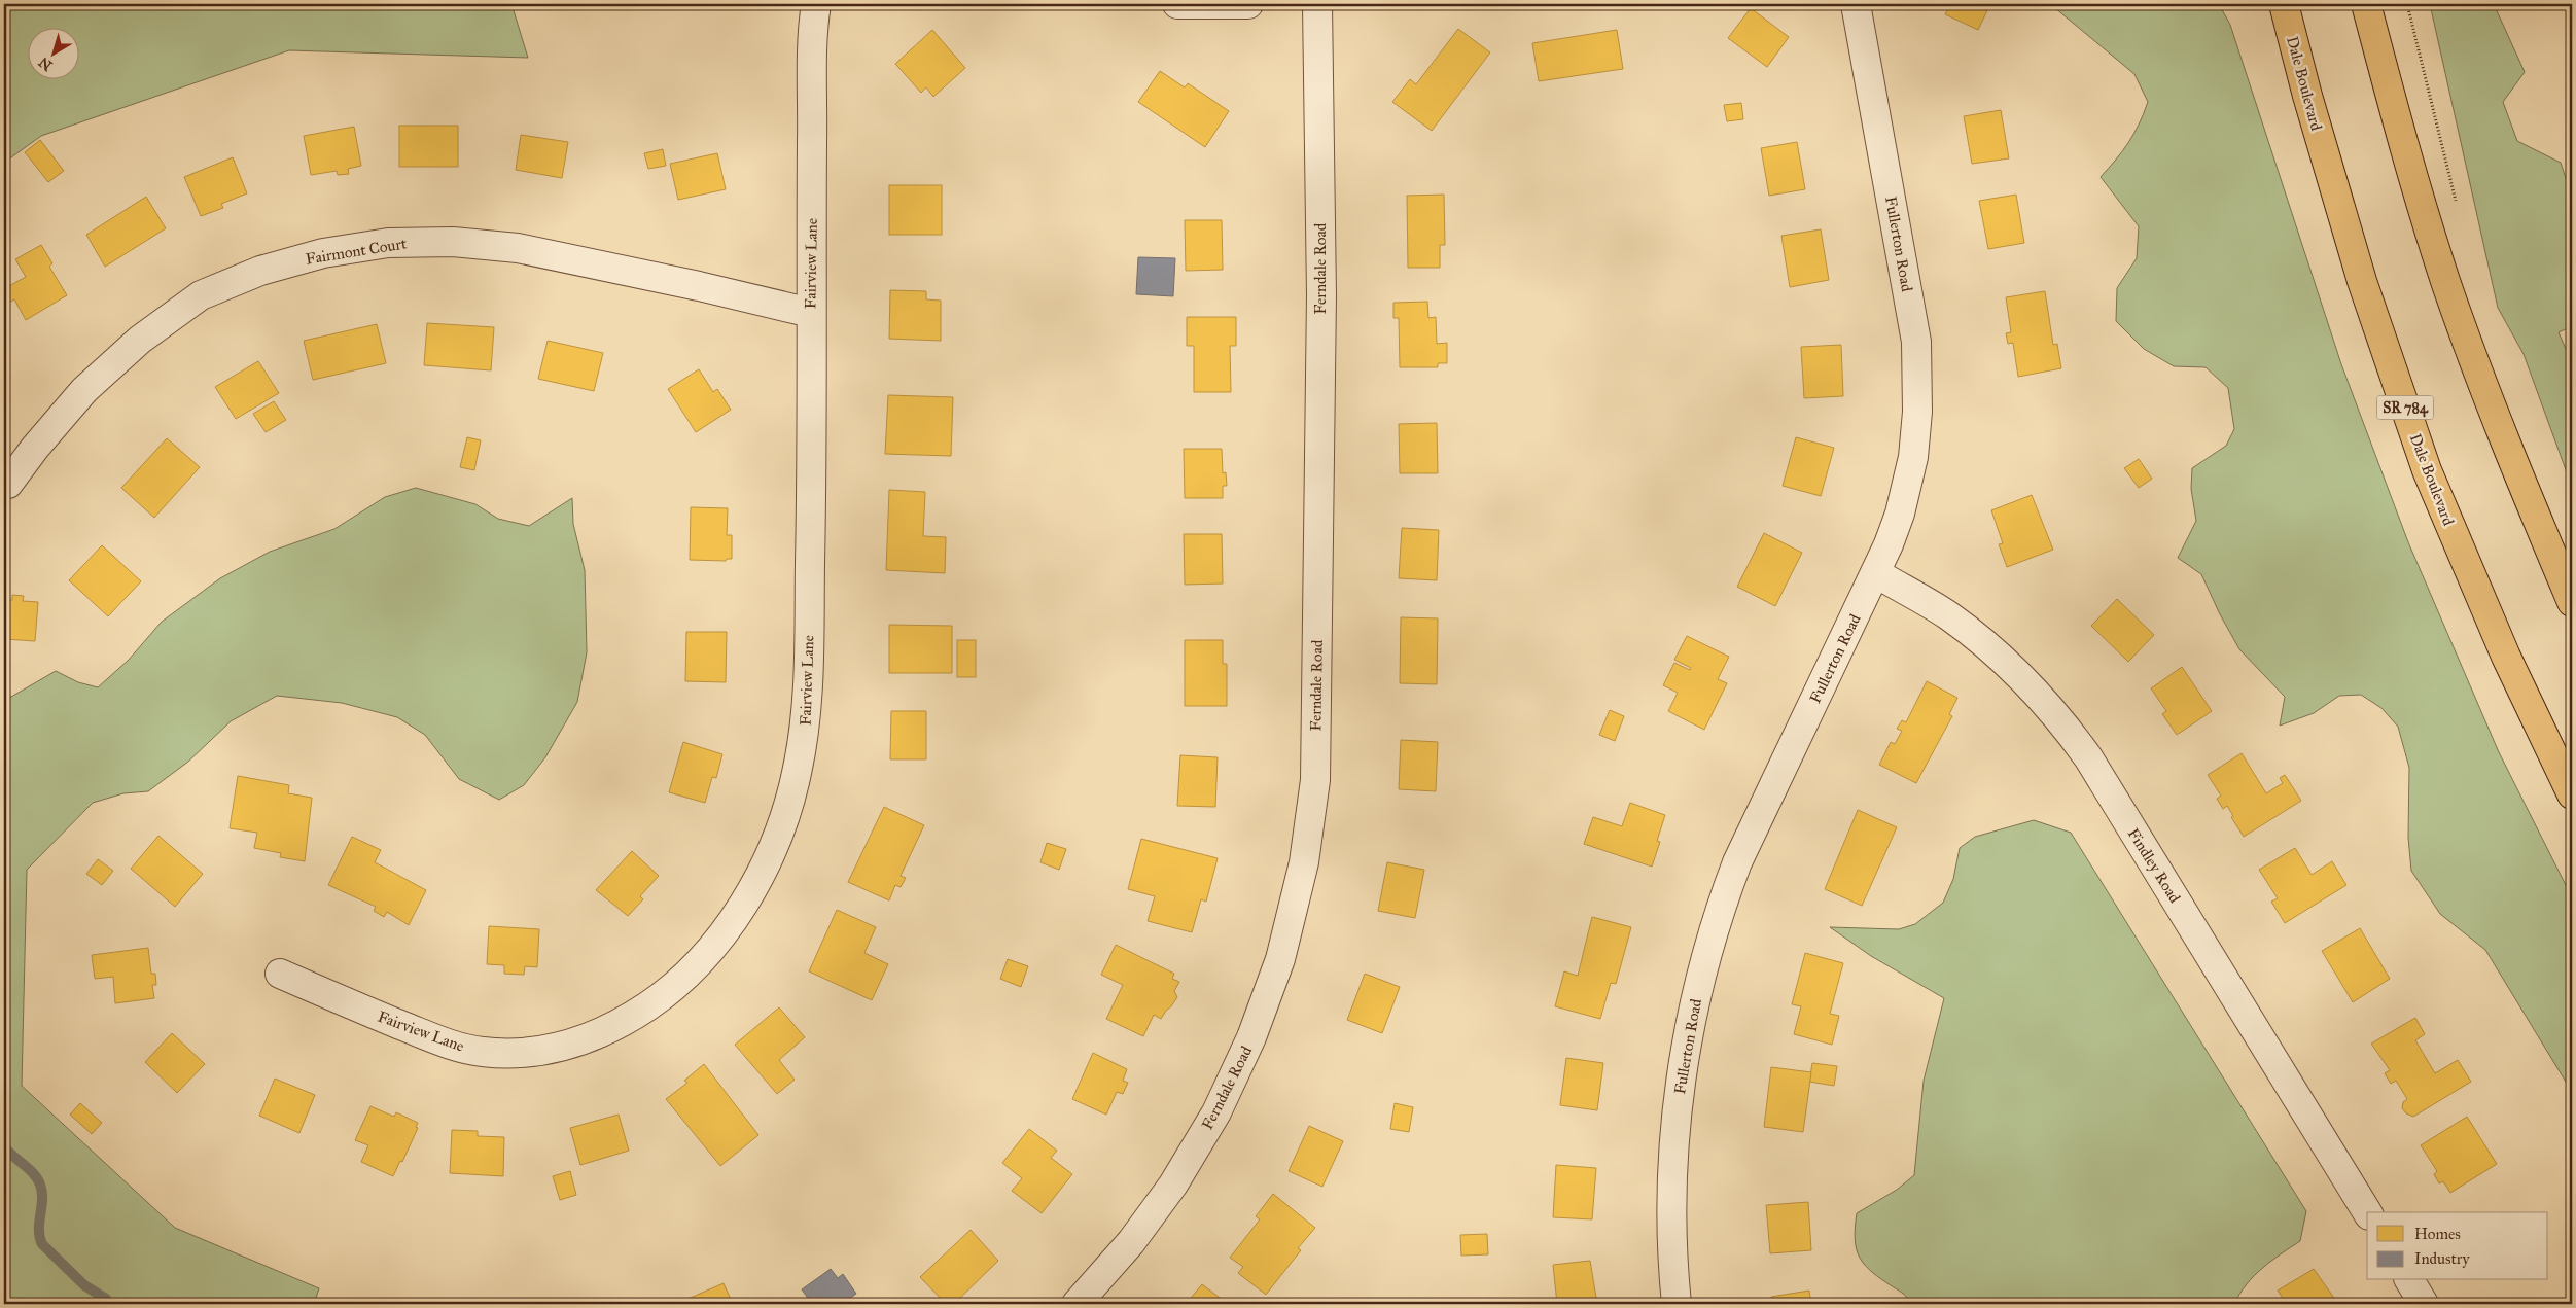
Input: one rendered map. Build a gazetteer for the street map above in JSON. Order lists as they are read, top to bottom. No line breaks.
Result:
{"streets":{"main road":["Dale Boulevard","SR 784"],"street":["Fullerton Road","Fairmont Court","Fairview Lane","Ferndale Road","Findley Road"]},"crossings":[["Fullerton Road","Findley Road"],["Fairmont Court","Fairview Lane"]],"legend":["Homes","Industry"],"north":"bottom left"}
